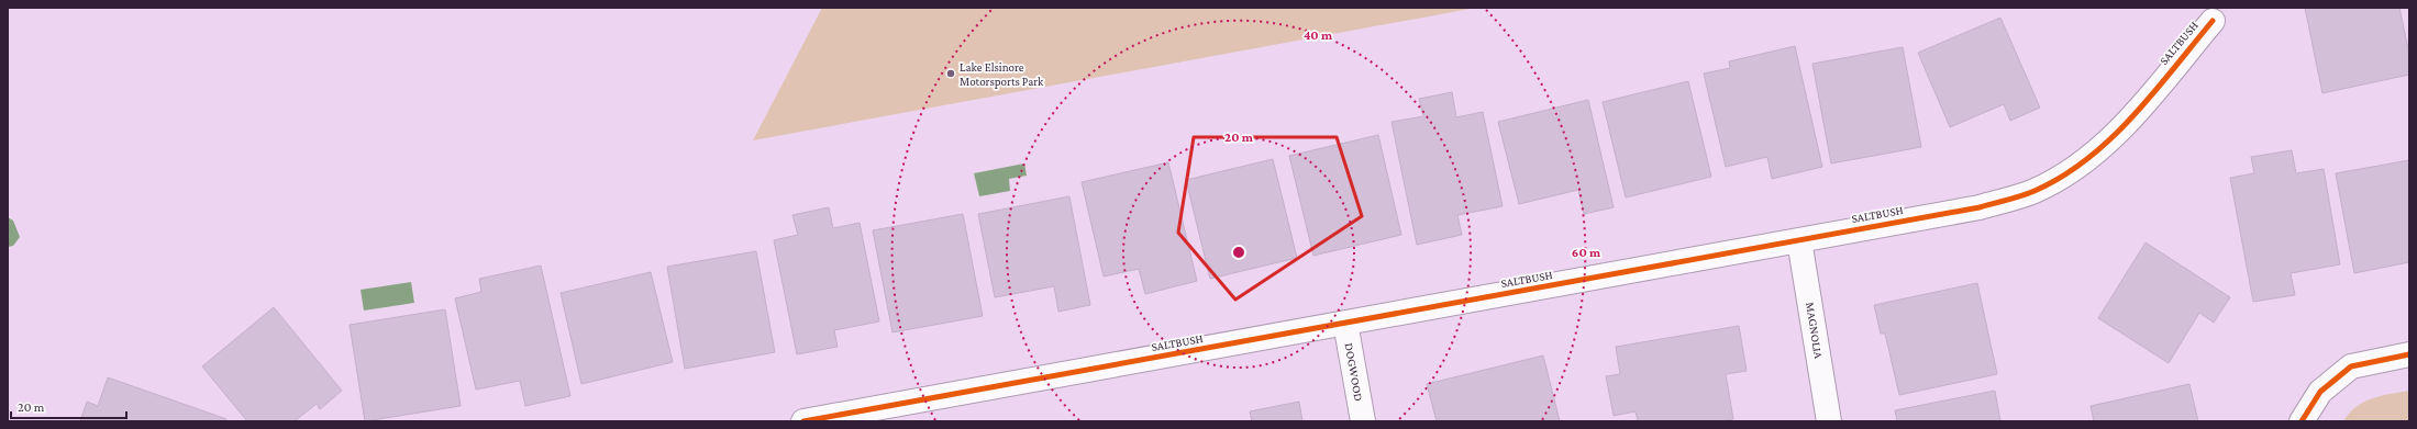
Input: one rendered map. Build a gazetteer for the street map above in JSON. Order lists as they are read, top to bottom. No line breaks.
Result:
{"streets":{"street":["SALTBUSH","MAGNOLIA","DOGWOOD"]},"crossings":[["SALTBUSH","MAGNOLIA"],["SALTBUSH","DOGWOOD"]],"places":["Lake Elsinore Motorsports Park"],"scale_bar":"20 m","rings":["40 m","20 m","60 m"]}
